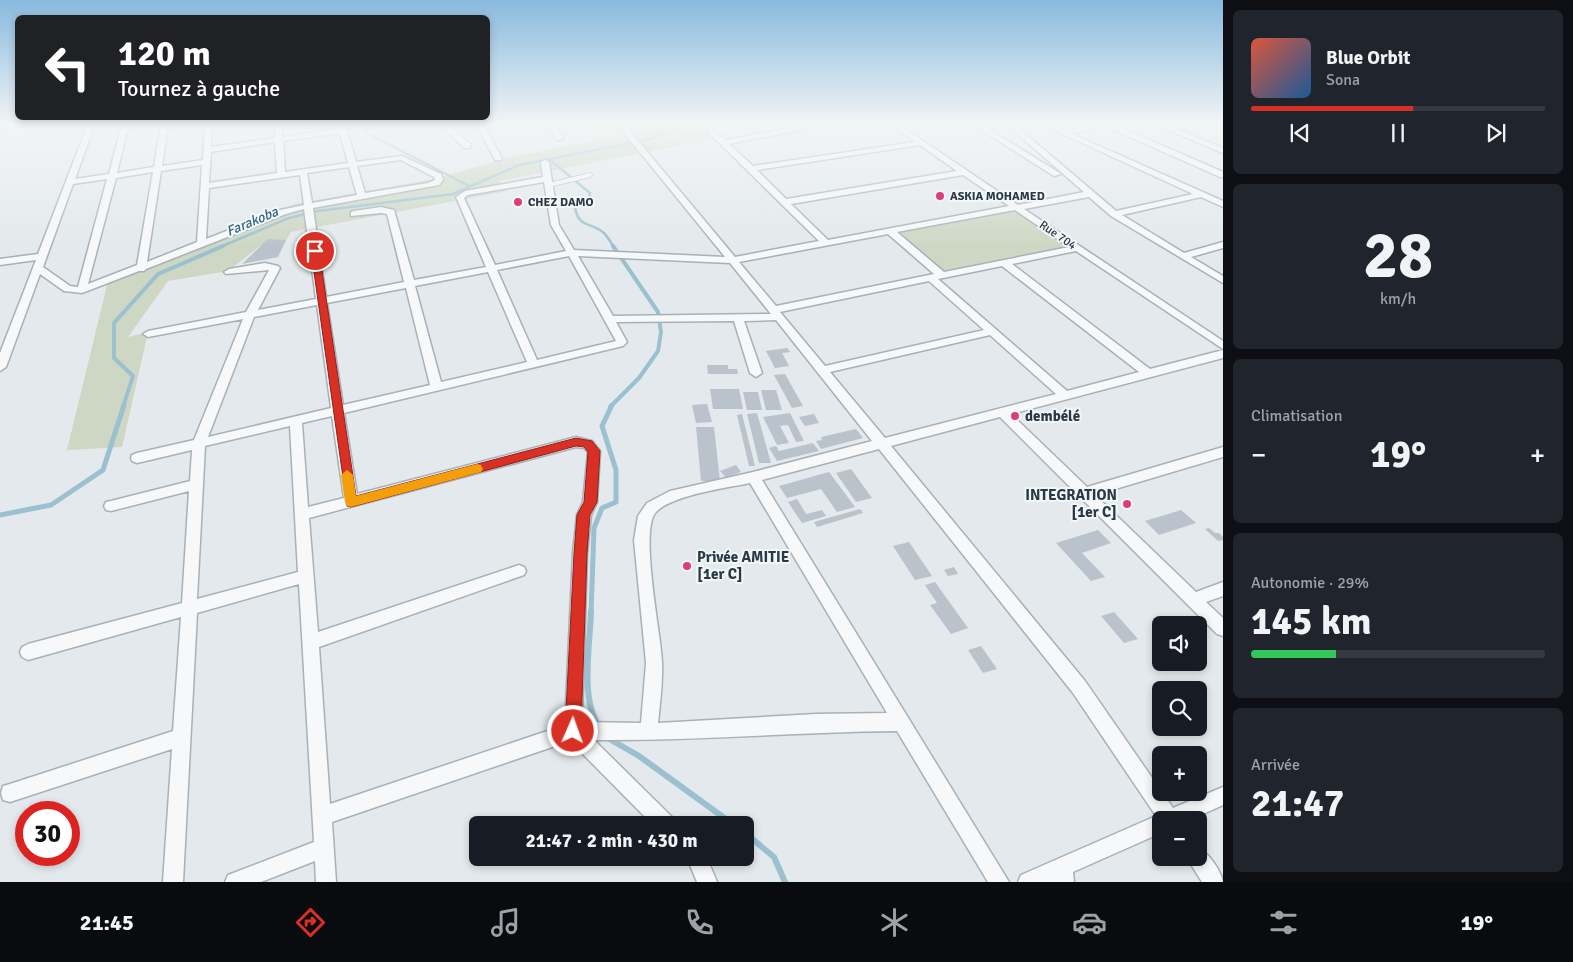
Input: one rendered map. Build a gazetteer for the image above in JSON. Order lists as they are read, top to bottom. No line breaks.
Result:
{"streets":{"street":["Rue 704"]},"water":["Farakoba"],"places":["ASKIA MOHAMED","CHEZ DAMO","dembélé","INTEGRATION [1er C]","Privée AMITIE [1er C]"],"page":{"turn":["120 m","Tournez à gauche"],"song":["Blue Orbit","Sona"],"tile":[["28","km/h"],"Climatisation",["Autonomie · 29%","145 km"],["Arrivée","21:47"]],"heat":["−","19°","+"],"map_buttons":["+","−"],"limit":"30","trip":"21:47 · 2 min · 430 m","tabs":["21:45","19°"]}}
